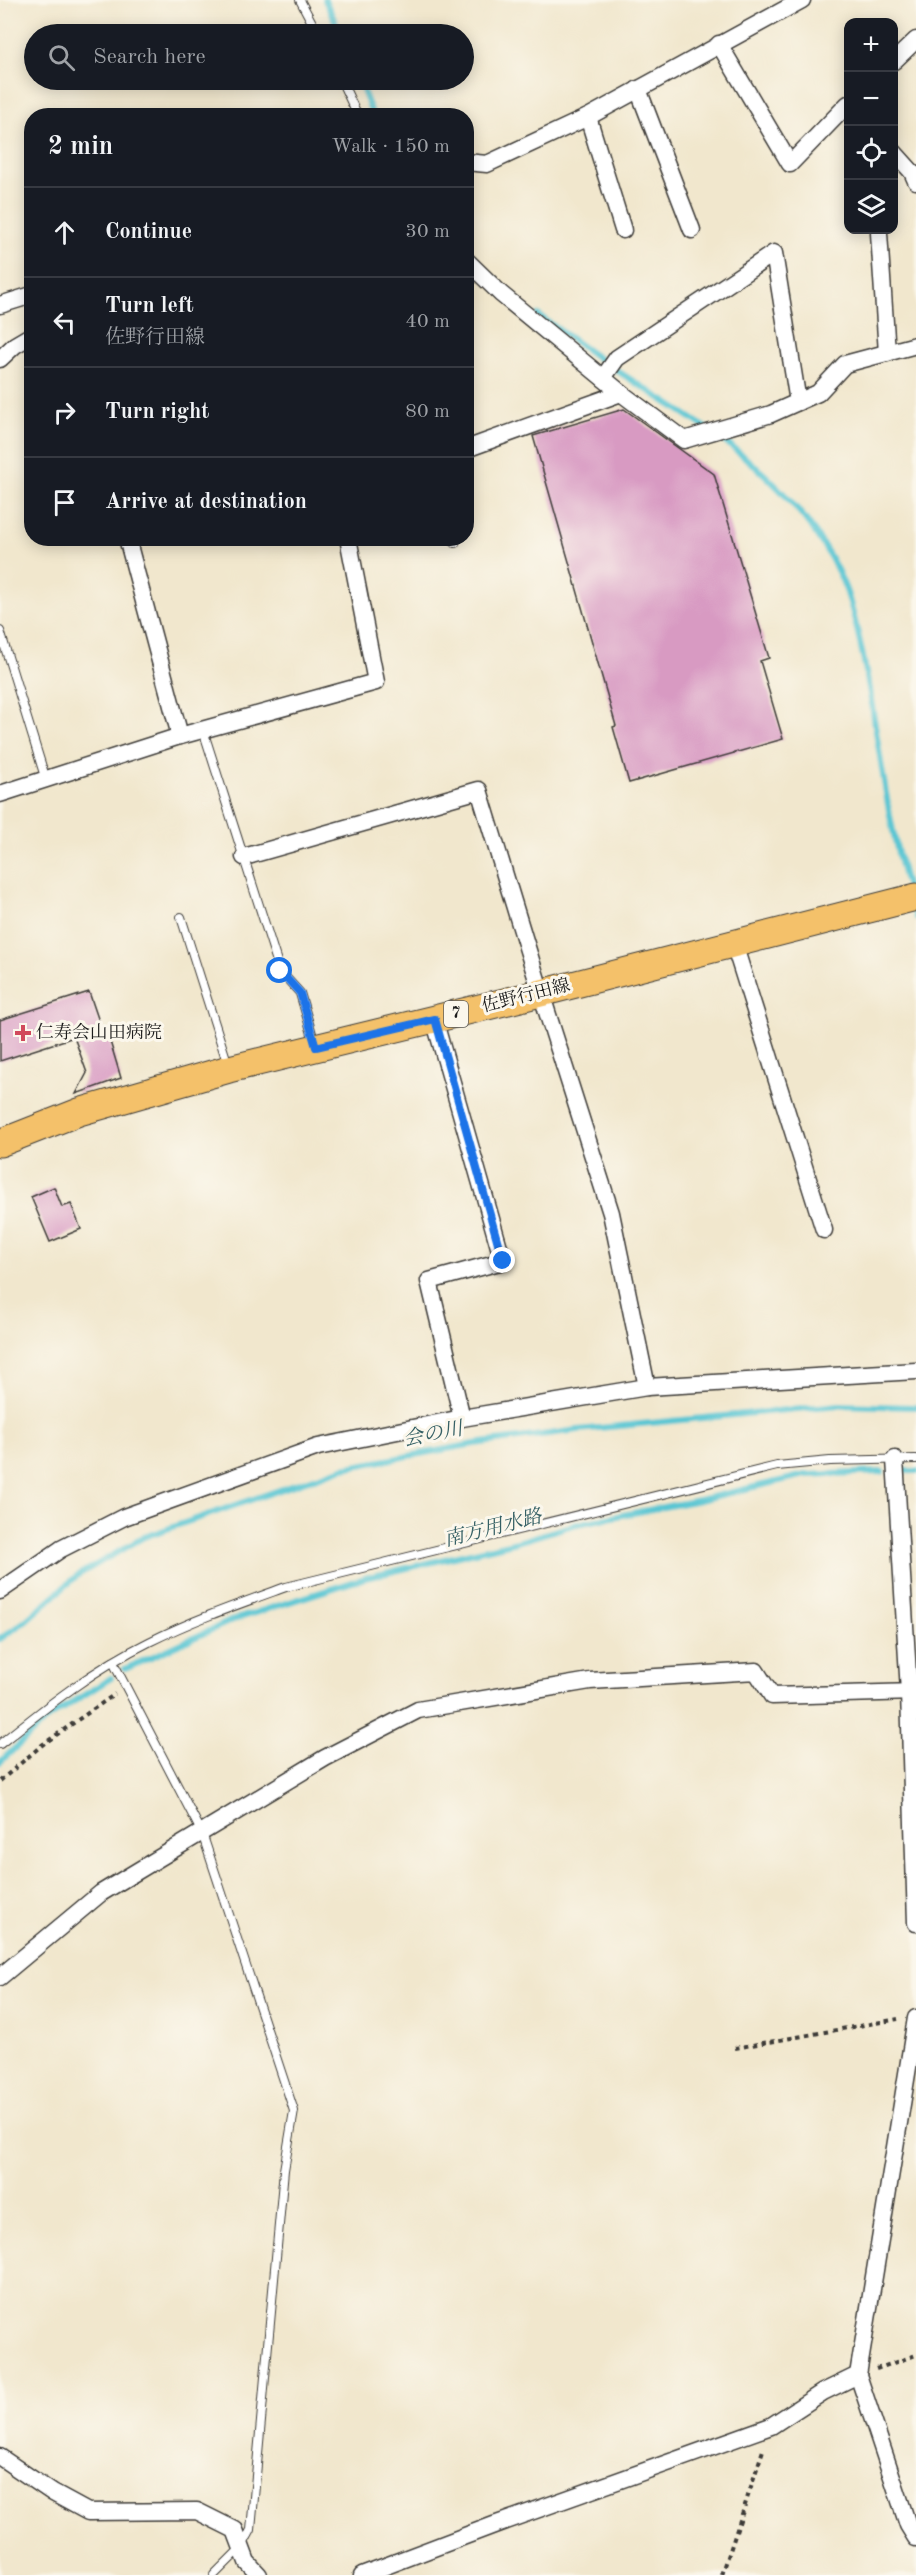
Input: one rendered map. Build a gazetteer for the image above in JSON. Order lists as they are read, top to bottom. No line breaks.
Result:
{"streets":{"main road":["佐野行田線","7"]},"water":["会の川","南方用水路"],"places":{"health":["仁寿会山田病院"]},"page":{"map_buttons":["+","−"],"search":"Search here","heading":["2 min","Walk · 150 m"],"list":[["Continue","30 m"],["Turn left","佐野行田線","40 m"],["Turn right","80 m"],"Arrive at destination"]}}
